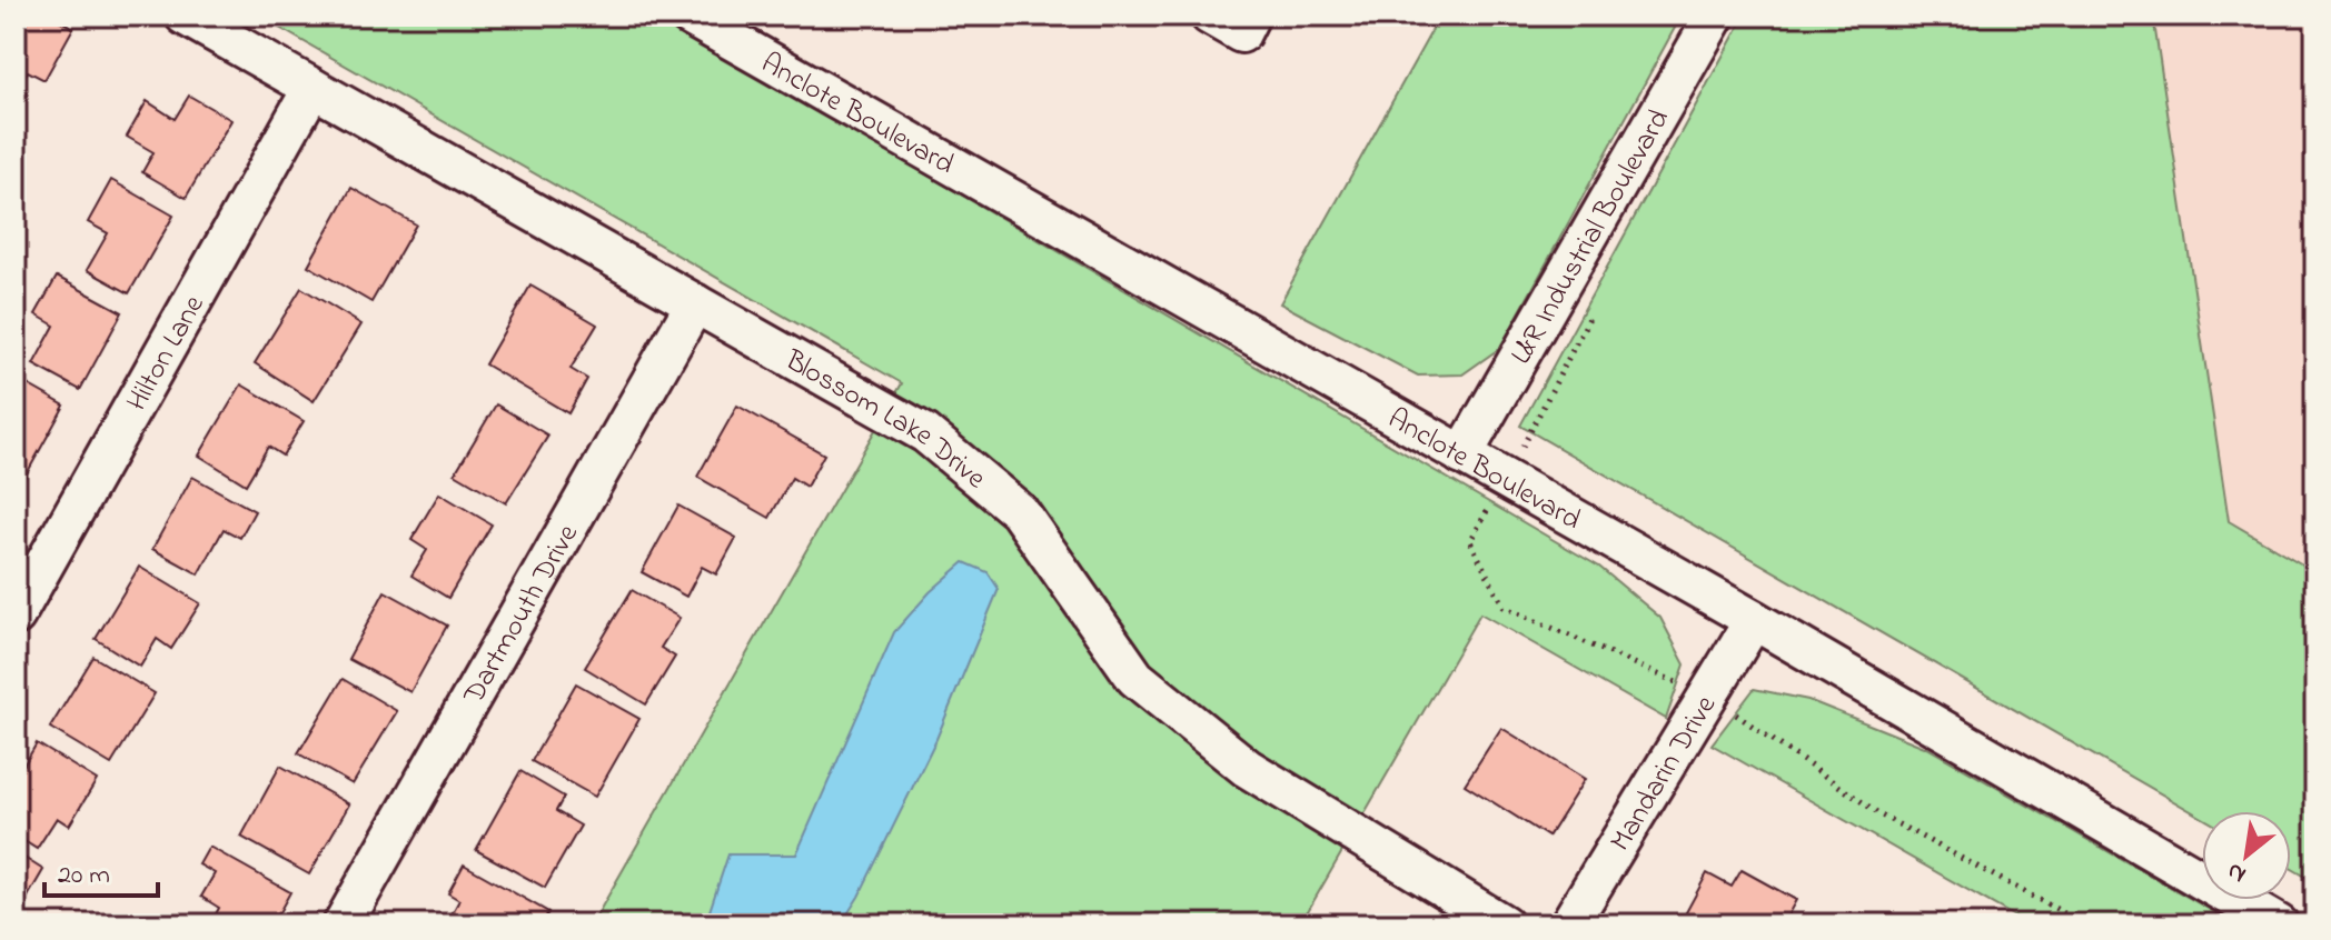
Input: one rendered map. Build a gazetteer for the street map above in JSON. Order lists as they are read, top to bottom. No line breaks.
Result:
{"streets":{"street":["Anclote Boulevard","L&R Industrial Boulevard","Hilton Lane","Blossom Lake Drive","Dartmouth Drive","Mandarin Drive"]},"crossings":[["Anclote Boulevard","L&R Industrial Boulevard"],["Anclote Boulevard","Mandarin Drive"],["Hilton Lane","Blossom Lake Drive"],["Blossom Lake Drive","Dartmouth Drive"]],"scale_bar":"20 m","north":"bottom left"}
